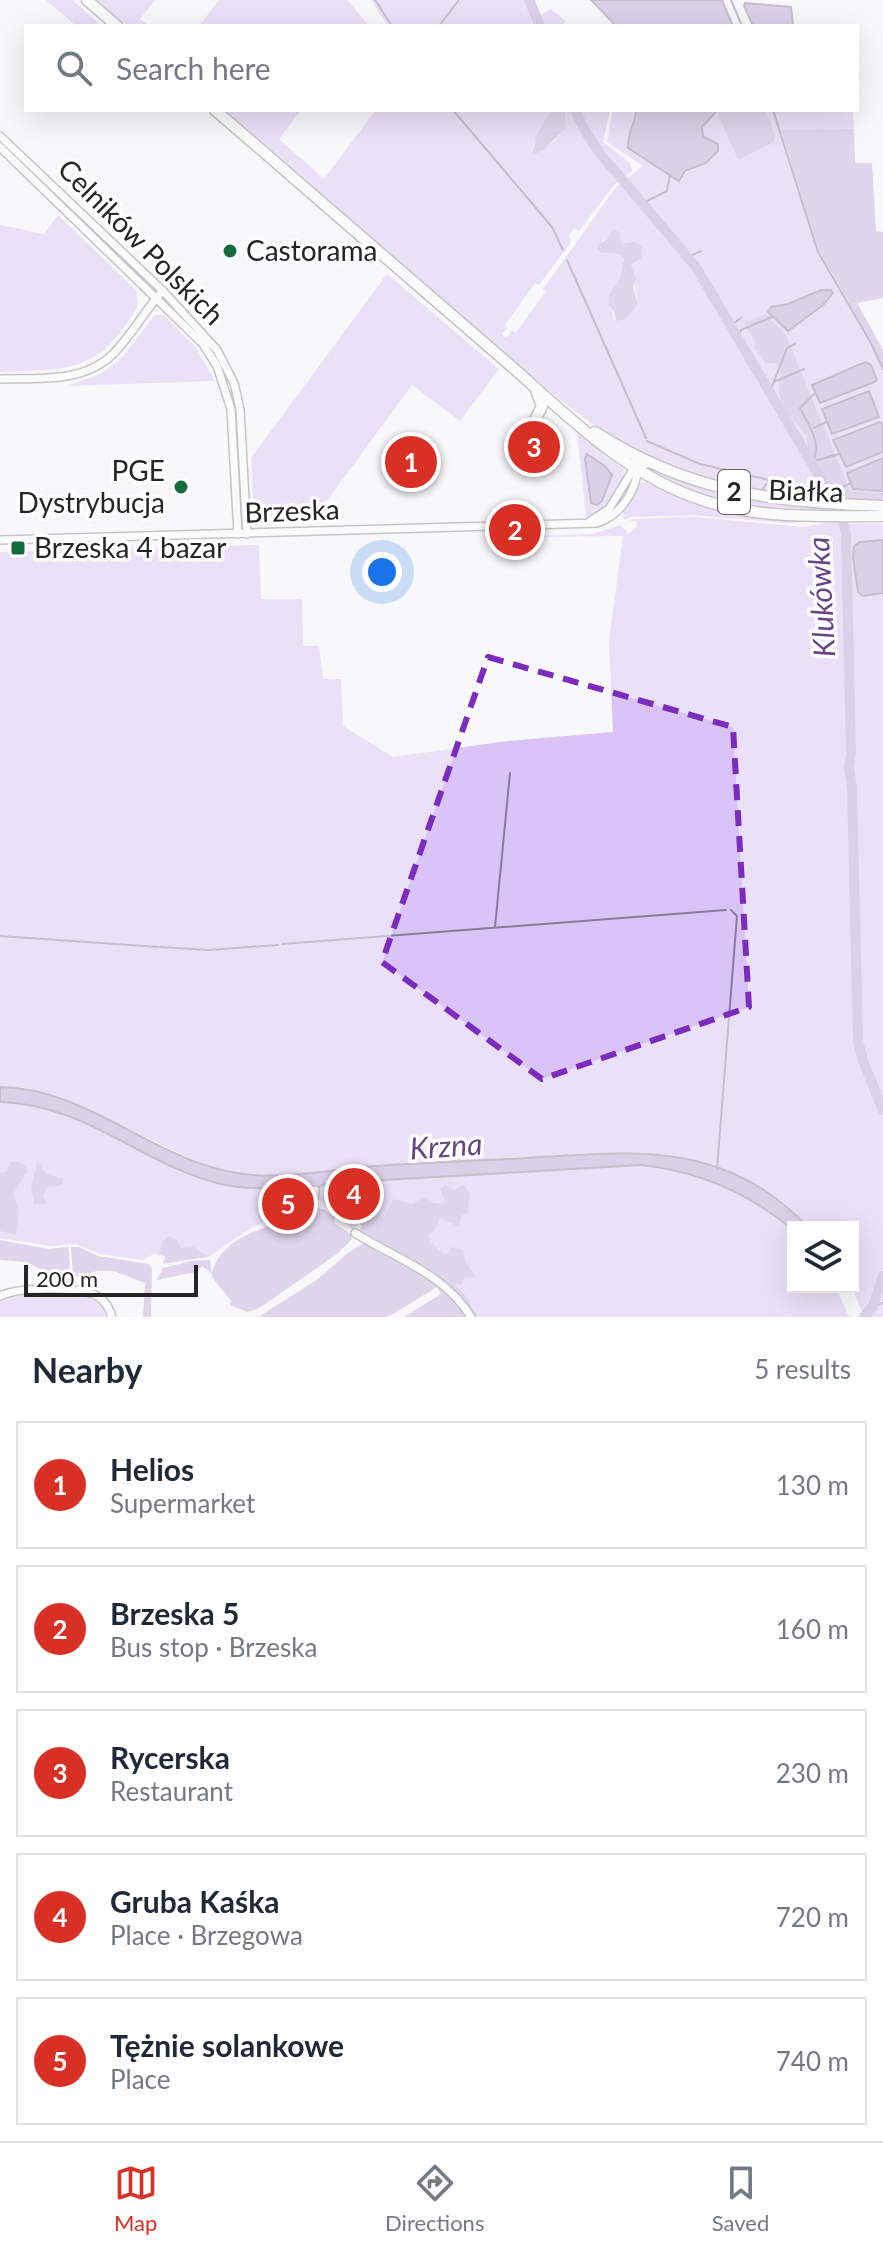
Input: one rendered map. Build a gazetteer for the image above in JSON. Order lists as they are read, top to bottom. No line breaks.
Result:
{"streets":{"highway":["Białka","2"],"street":["Celników Polskich","Brzeska"]},"crossings":[["Celników Polskich","Brzeska"],["Białka","2"],["Białka","Brzeska"],["2","Brzeska"]],"water":["Klukówka","Krzna"],"places":{"other":["Castorama","PGE Dystrybucja"],"transit":["Brzeska 4 bazar"]},"scale_bar":"200 m","page":{"search":"Search here","pins":["3","1","2","4","5"],"scale":"200 m","heading":["Nearby","5 results"],"list":[{"mark":"1","name":"Helios","note":"Supermarket","value":"130 m"},{"mark":"2","name":"Brzeska 5","note":"Bus stop · Brzeska","value":"160 m"},{"mark":"3","name":"Rycerska","note":"Restaurant","value":"230 m"},{"mark":"4","name":"Gruba Kaśka","note":"Place · Brzegowa","value":"720 m"},{"mark":"5","name":"Tężnie solankowe","note":"Place","value":"740 m"}],"nav":["Map","Directions","Saved"]}}
